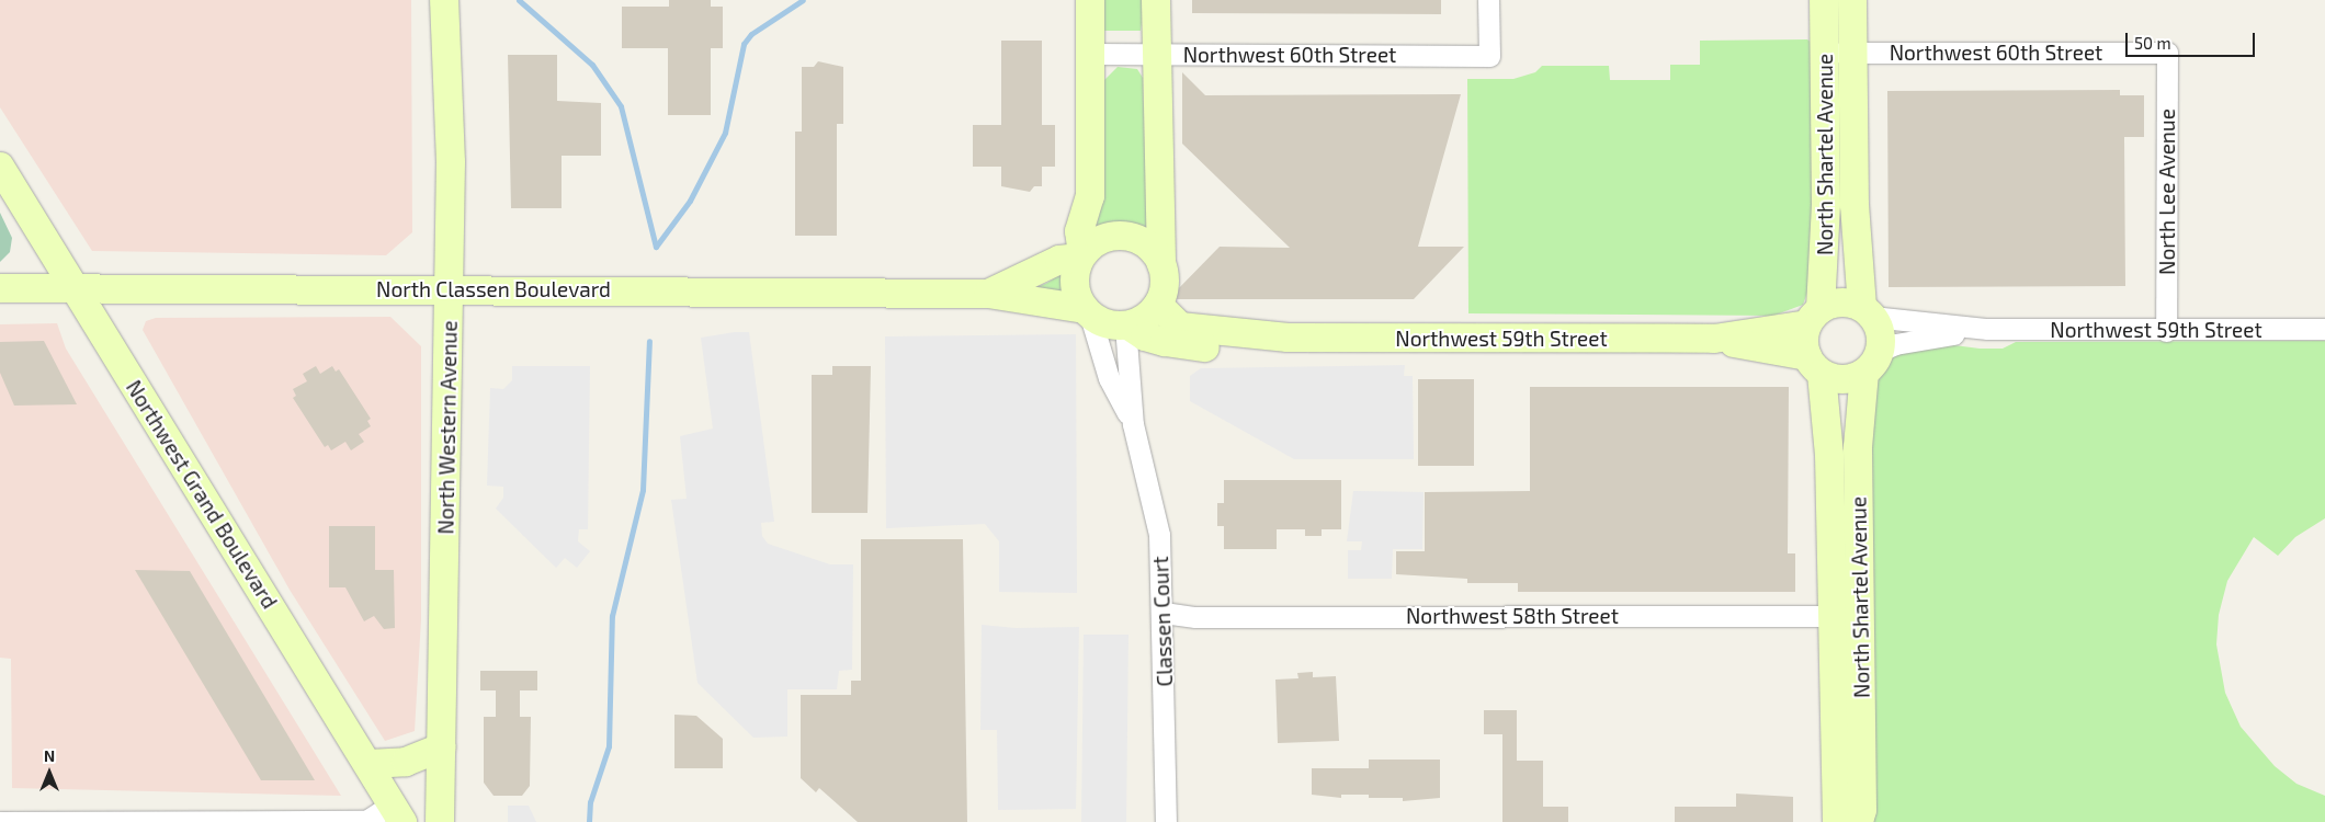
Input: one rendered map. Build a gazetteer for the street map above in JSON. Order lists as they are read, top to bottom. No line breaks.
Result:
{"streets":{"main road":["North Shartel Avenue","North Classen Boulevard","Northwest 59th Street","North Western Avenue","Northwest Grand Boulevard"],"street":["Northwest 60th Street","North Lee Avenue","Northwest 58th Street","Classen Court"]},"crossings":[["Northwest 60th Street","North Shartel Avenue"],["Northwest 60th Street","North Lee Avenue"],["North Shartel Avenue","Northwest 59th Street"],["North Shartel Avenue","Northwest 58th Street"],["North Lee Avenue","Northwest 59th Street"],["North Classen Boulevard","Northwest 59th Street"],["North Classen Boulevard","North Western Avenue"],["North Classen Boulevard","Northwest Grand Boulevard"],["North Classen Boulevard","Classen Court"],["Northwest 59th Street","Classen Court"],["Northwest 58th Street","Classen Court"]],"scale_bar":"50 m","north":"top"}
